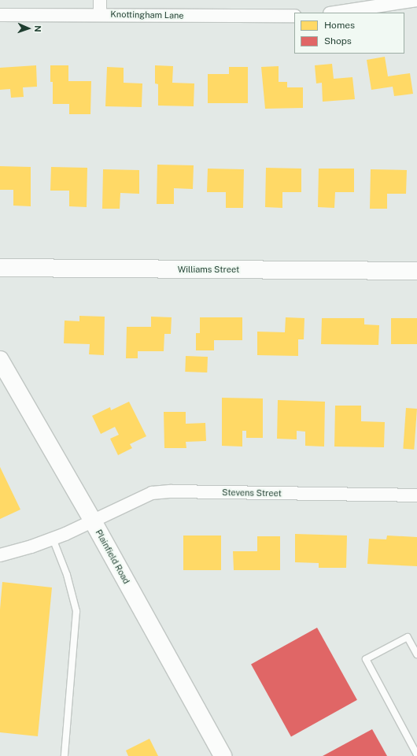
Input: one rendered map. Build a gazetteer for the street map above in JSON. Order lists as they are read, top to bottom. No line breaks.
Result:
{"streets":{"main road":["Williams Street","Plainfield Road"],"street":["Knottingham Lane","Stevens Street"]},"crossings":[["Stevens Street","Plainfield Road"]],"legend":["Homes","Shops"],"north":"right"}
